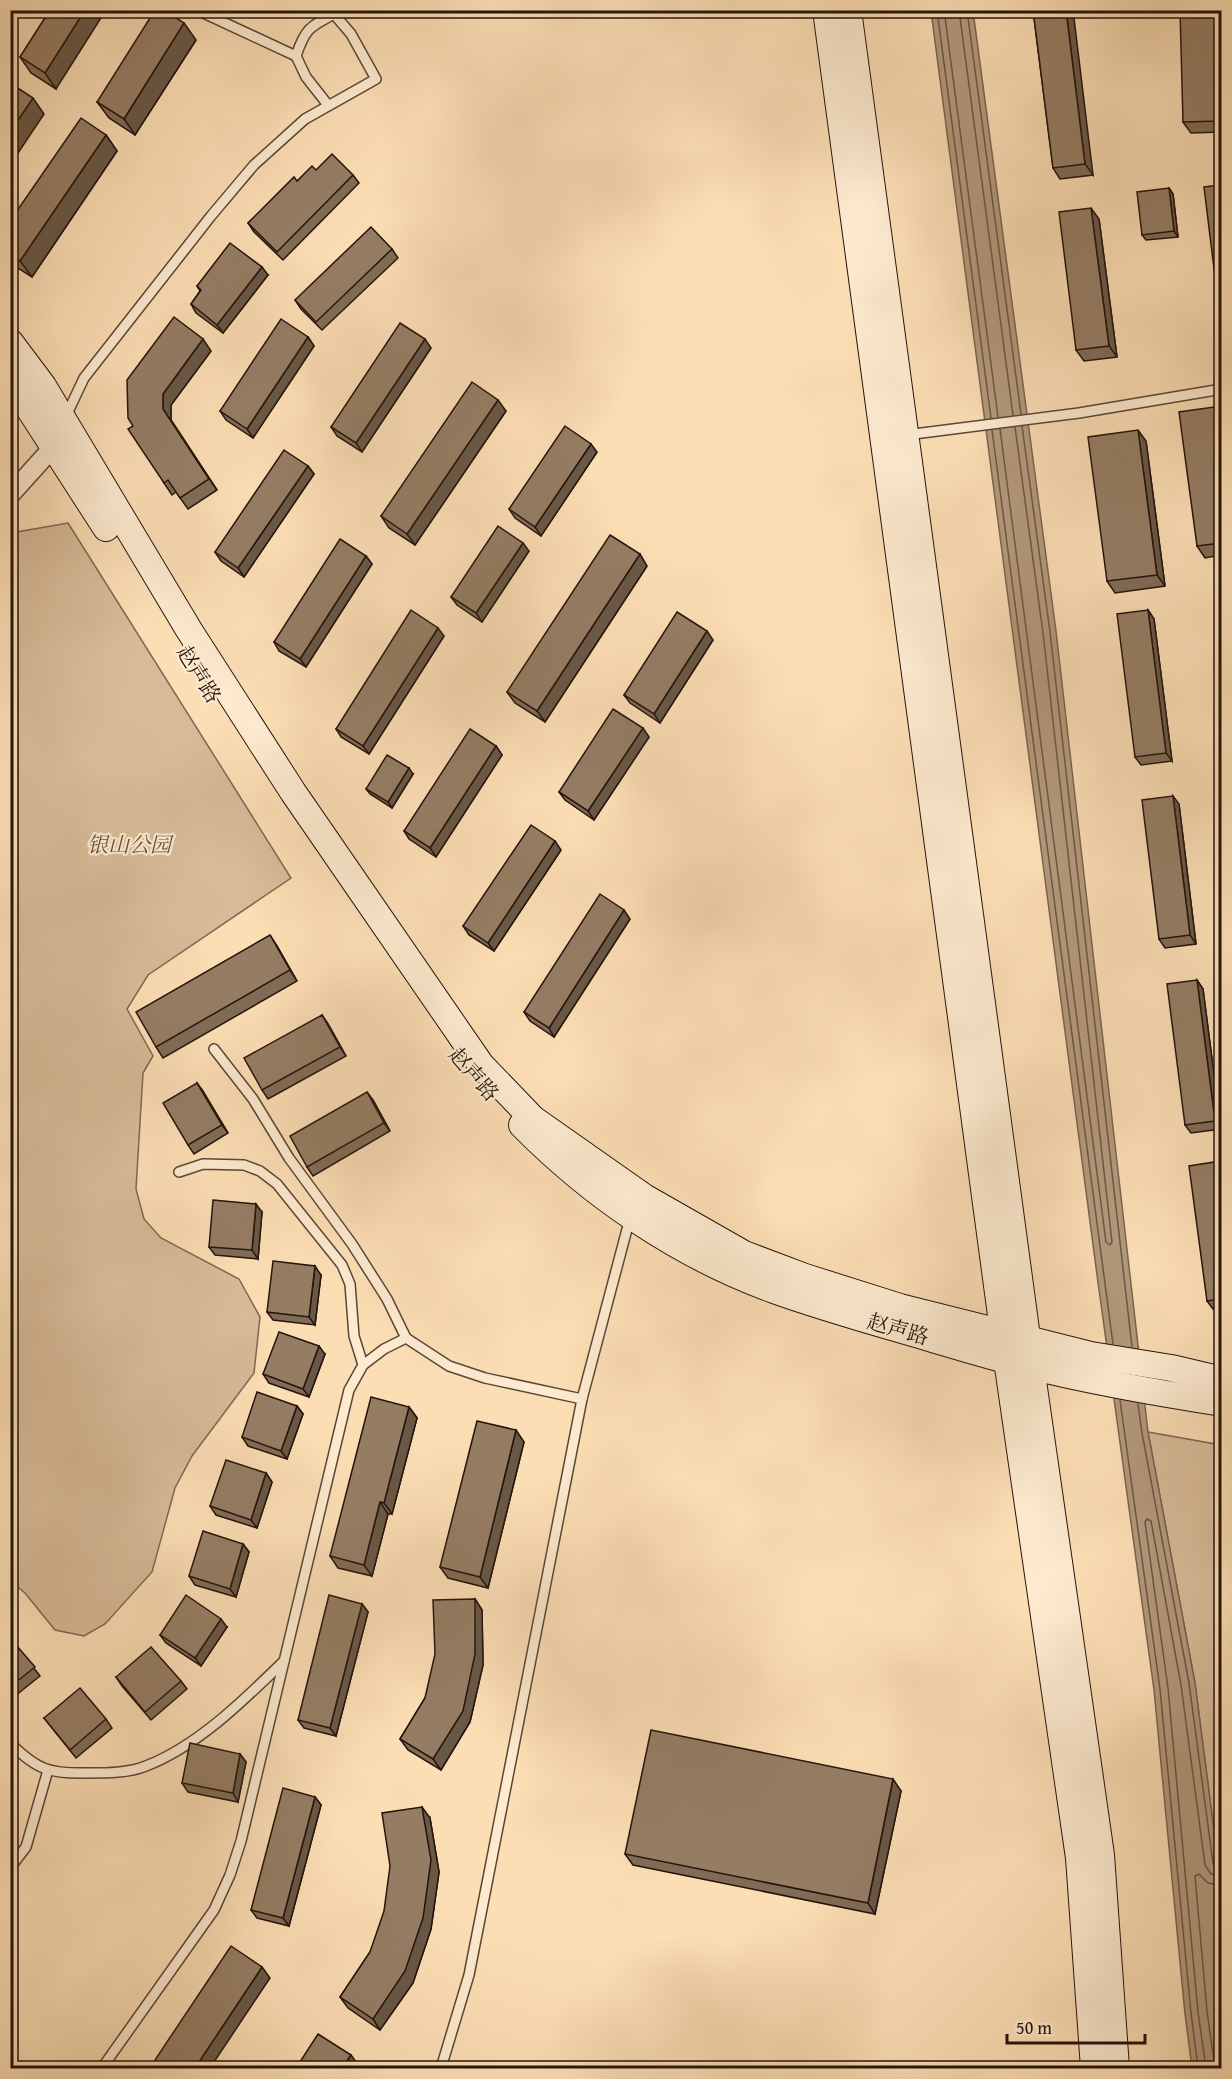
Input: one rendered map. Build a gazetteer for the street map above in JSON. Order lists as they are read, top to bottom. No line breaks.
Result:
{"streets":{"main road":["赵声路"]},"parks":["银山公园"],"scale_bar":"50 m"}
